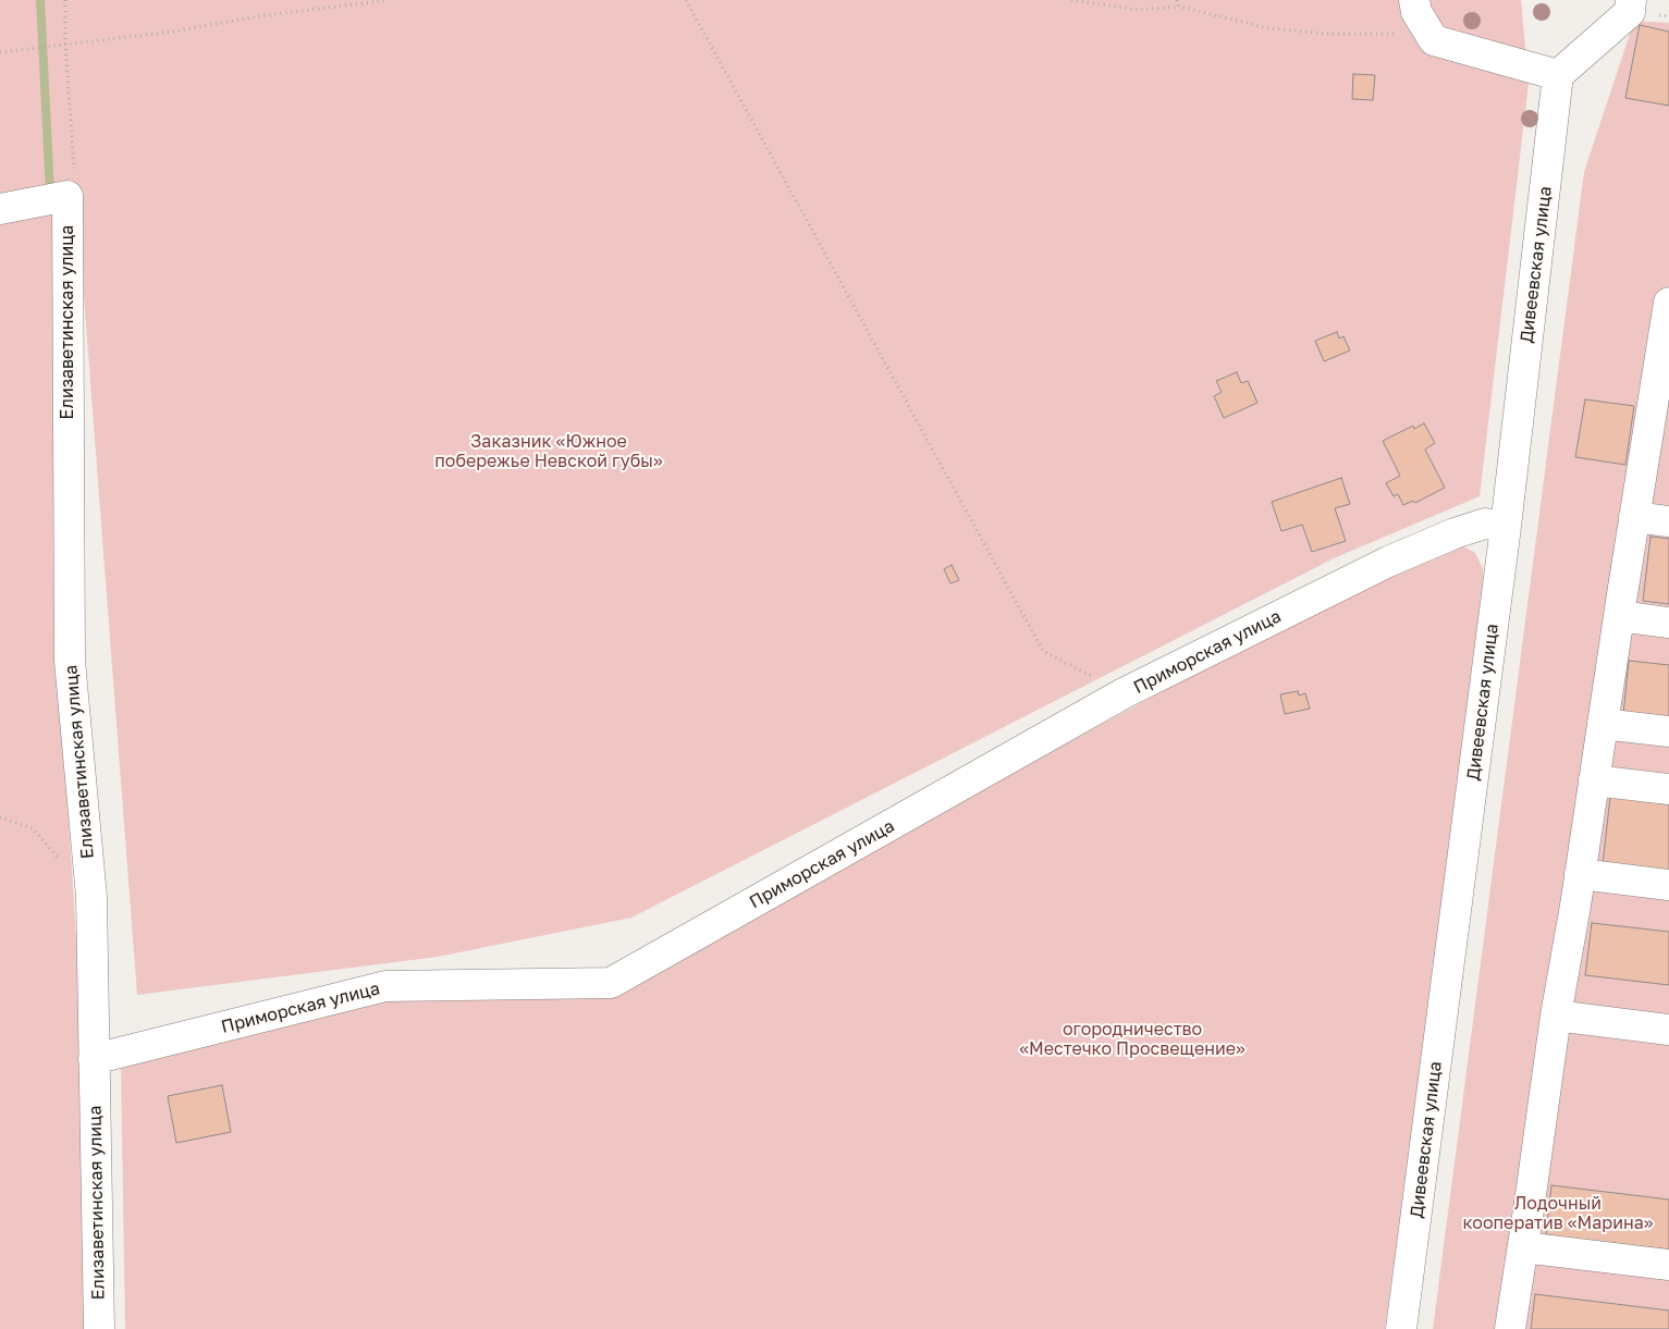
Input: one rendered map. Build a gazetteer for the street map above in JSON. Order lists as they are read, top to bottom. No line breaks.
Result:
{"streets":{"street":["Дивеевская улица","Елизаветинская улица","Приморская улица"]},"crossings":[["Дивеевская улица","Приморская улица"],["Елизаветинская улица","Приморская улица"]],"parks":["Заказник «Южное побережье Невской губы»","огородничество «Местечко Просвещение»","Лодочный кооператив «Марина»"]}
